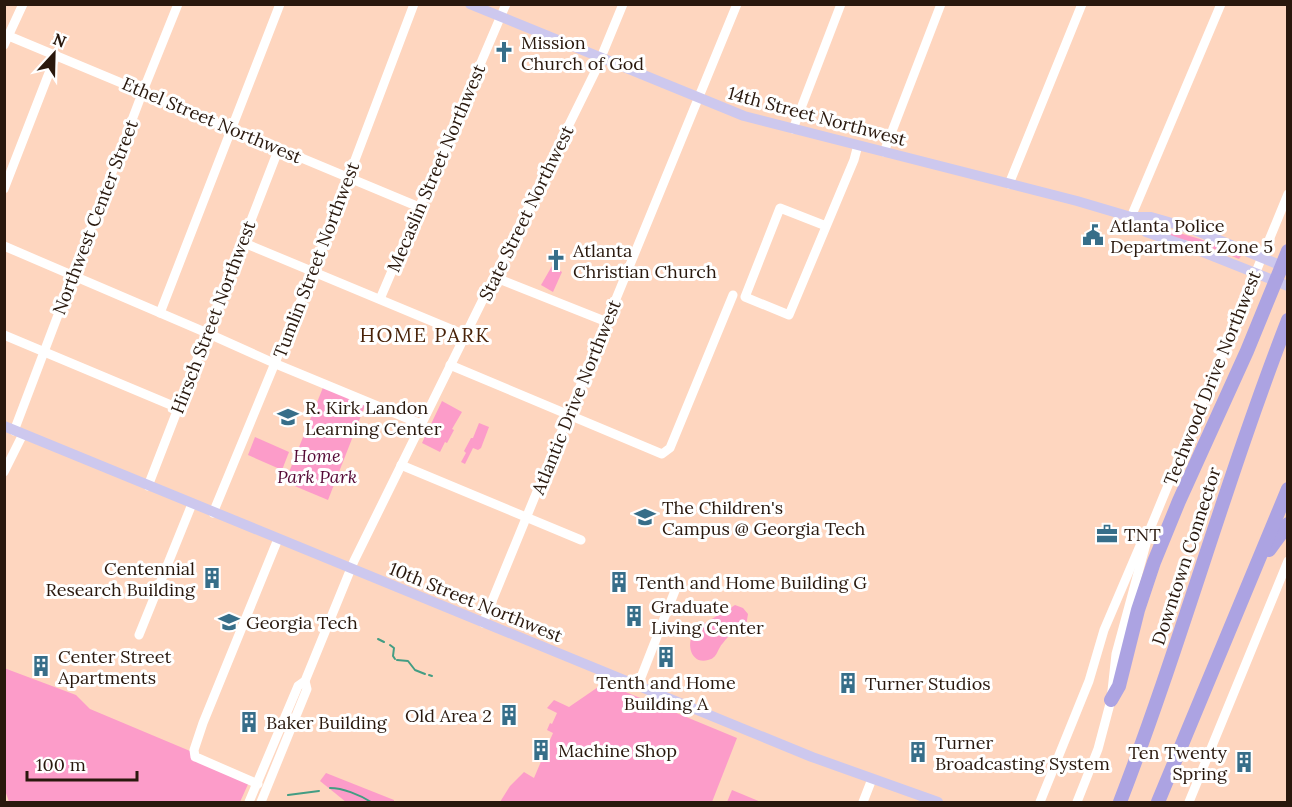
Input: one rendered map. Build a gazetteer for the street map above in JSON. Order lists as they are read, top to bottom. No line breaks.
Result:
{"streets":{"highway":["Downtown Connector"],"main road":["14th Street Northwest","10th Street Northwest"],"street":["Ethel Street Northwest","Mecaslin Street Northwest","State Street Northwest","Northwest Center Street","Tumlin Street Northwest","Hirsch Street Northwest","Techwood Drive Northwest","Atlantic Drive Northwest"]},"crossings":[["14th Street Northwest","Mecaslin Street Northwest"],["14th Street Northwest","State Street Northwest"],["14th Street Northwest","Techwood Drive Northwest"],["14th Street Northwest","Atlantic Drive Northwest"],["Ethel Street Northwest","Mecaslin Street Northwest"],["Ethel Street Northwest","Northwest Center Street"],["Ethel Street Northwest","Tumlin Street Northwest"],["Ethel Street Northwest","Hirsch Street Northwest"],["State Street Northwest","10th Street Northwest"],["Northwest Center Street","10th Street Northwest"],["Tumlin Street Northwest","10th Street Northwest"],["Hirsch Street Northwest","10th Street Northwest"],["Atlantic Drive Northwest","10th Street Northwest"]],"districts":["HOME PARK"],"parks":["Home Park Park"],"places":{"church":["Mission Church of God","Atlanta Christian Church"],"public building":["Atlanta Police Department Zone 5"],"school or university":["R. Kirk Landon Learning Center","The Children's Campus @ Georgia Tech","Georgia Tech"],"office":["TNT"],"building":["Centennial Research Building","Tenth and Home Building G","Graduate Living Center","Tenth and Home Building A","Center Street Apartments","Turner Studios","Old Area 2","Baker Building","Machine Shop","Turner Broadcasting System","Ten Twenty Spring"]},"scale_bar":"100 m","north":"top"}
